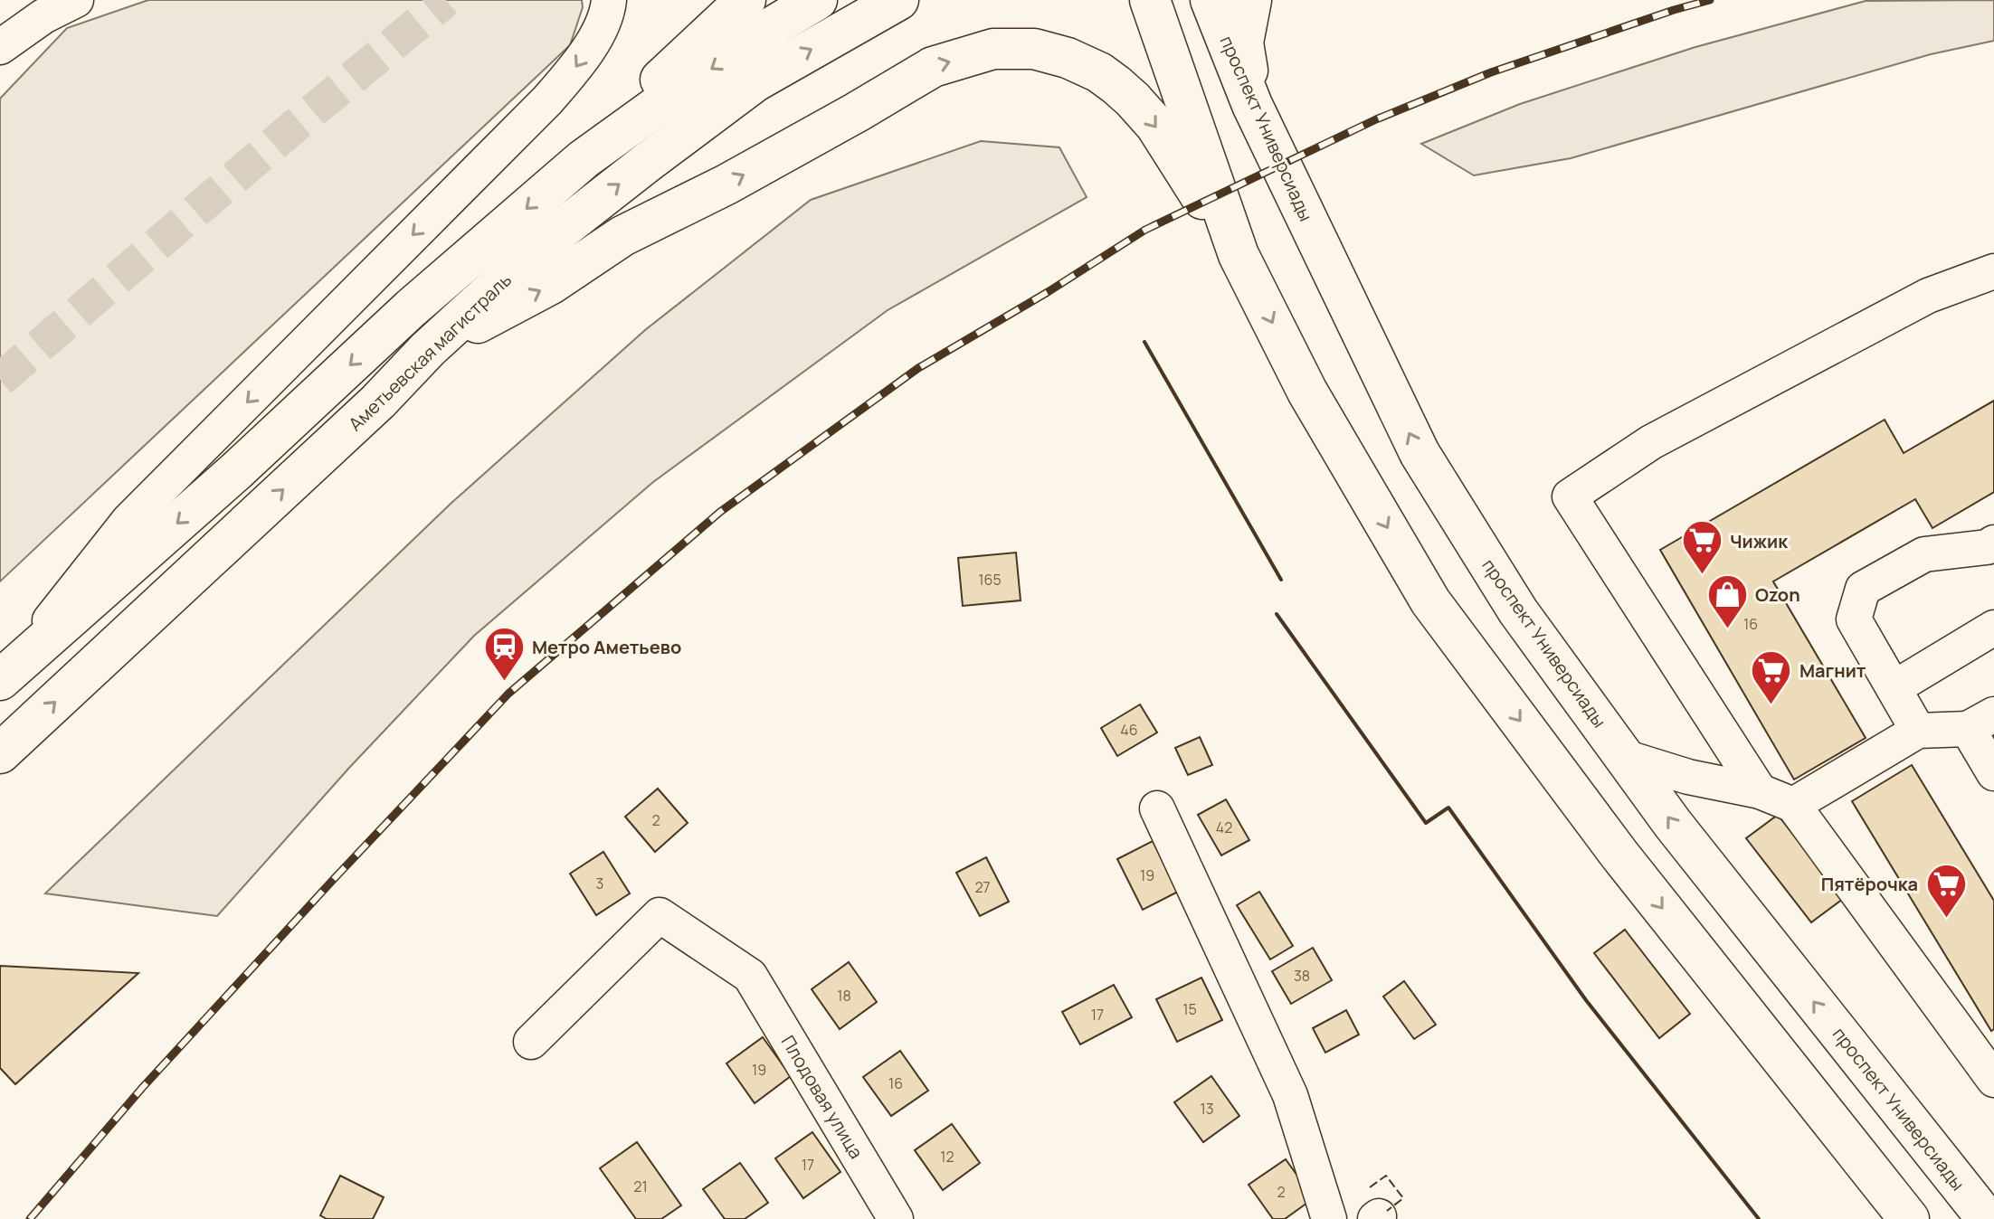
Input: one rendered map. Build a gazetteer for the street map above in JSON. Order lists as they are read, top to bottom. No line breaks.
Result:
{"streets":{"main road":["проспект Универсиады","Аметьевская магистраль"],"street":["Плодовая улица"]},"places":{"supermarket":["Чижик","Магнит","Пятёрочка"],"shop":["Ozon"],"station":["Метро Аметьево"]},"house_numbers":["165","16","46","2","42","19","3","27","38","18","15","17","19","16","13","12","17","21","2"]}
